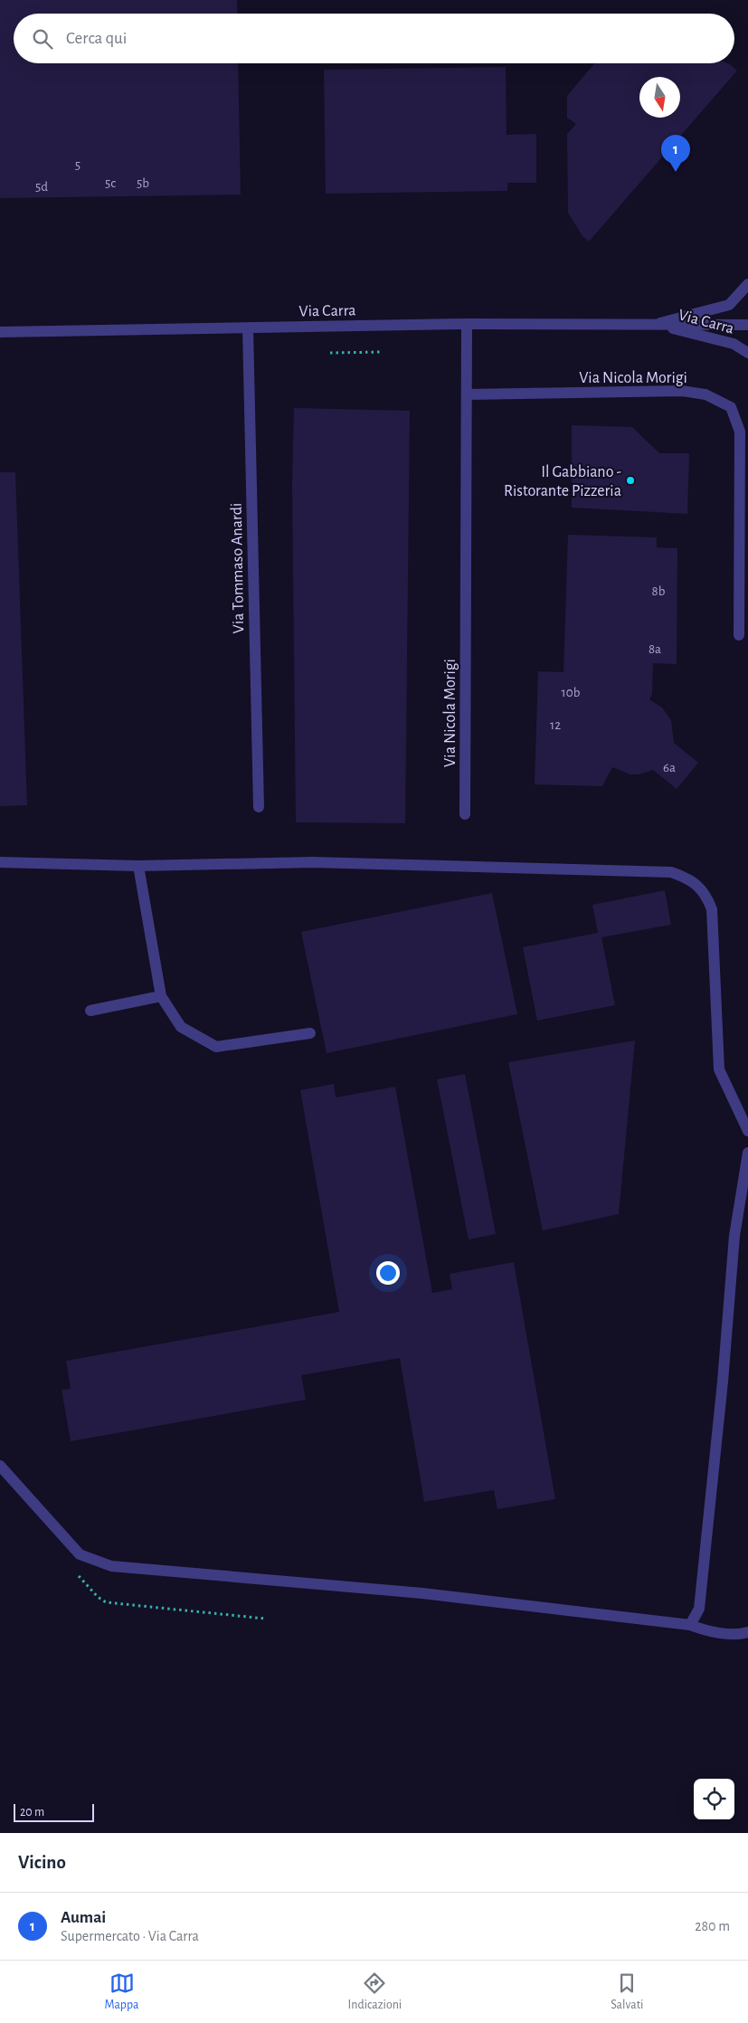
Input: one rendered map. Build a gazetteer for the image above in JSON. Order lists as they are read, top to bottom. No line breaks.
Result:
{"streets":{"street":["Via Carra","Via Nicola Morigi","Via Tommaso Anardi"]},"crossings":[["Via Carra","Via Nicola Morigi"],["Via Carra","Via Tommaso Anardi"]],"places":["Il Gabbiano - Ristorante Pizzeria"],"house_numbers":["5","5c","5b","5d","8b","8a","10b","12","6a"],"scale_bar":"20 m","north":"bottom","page":{"search":"Cerca qui","pins":"1","scale":"20 m","heading":"Vicino","list":[{"mark":"1","name":"Aumai","note":"Supermercato · Via Carra","value":"280 m"}],"nav":["Mappa","Indicazioni","Salvati"]}}
